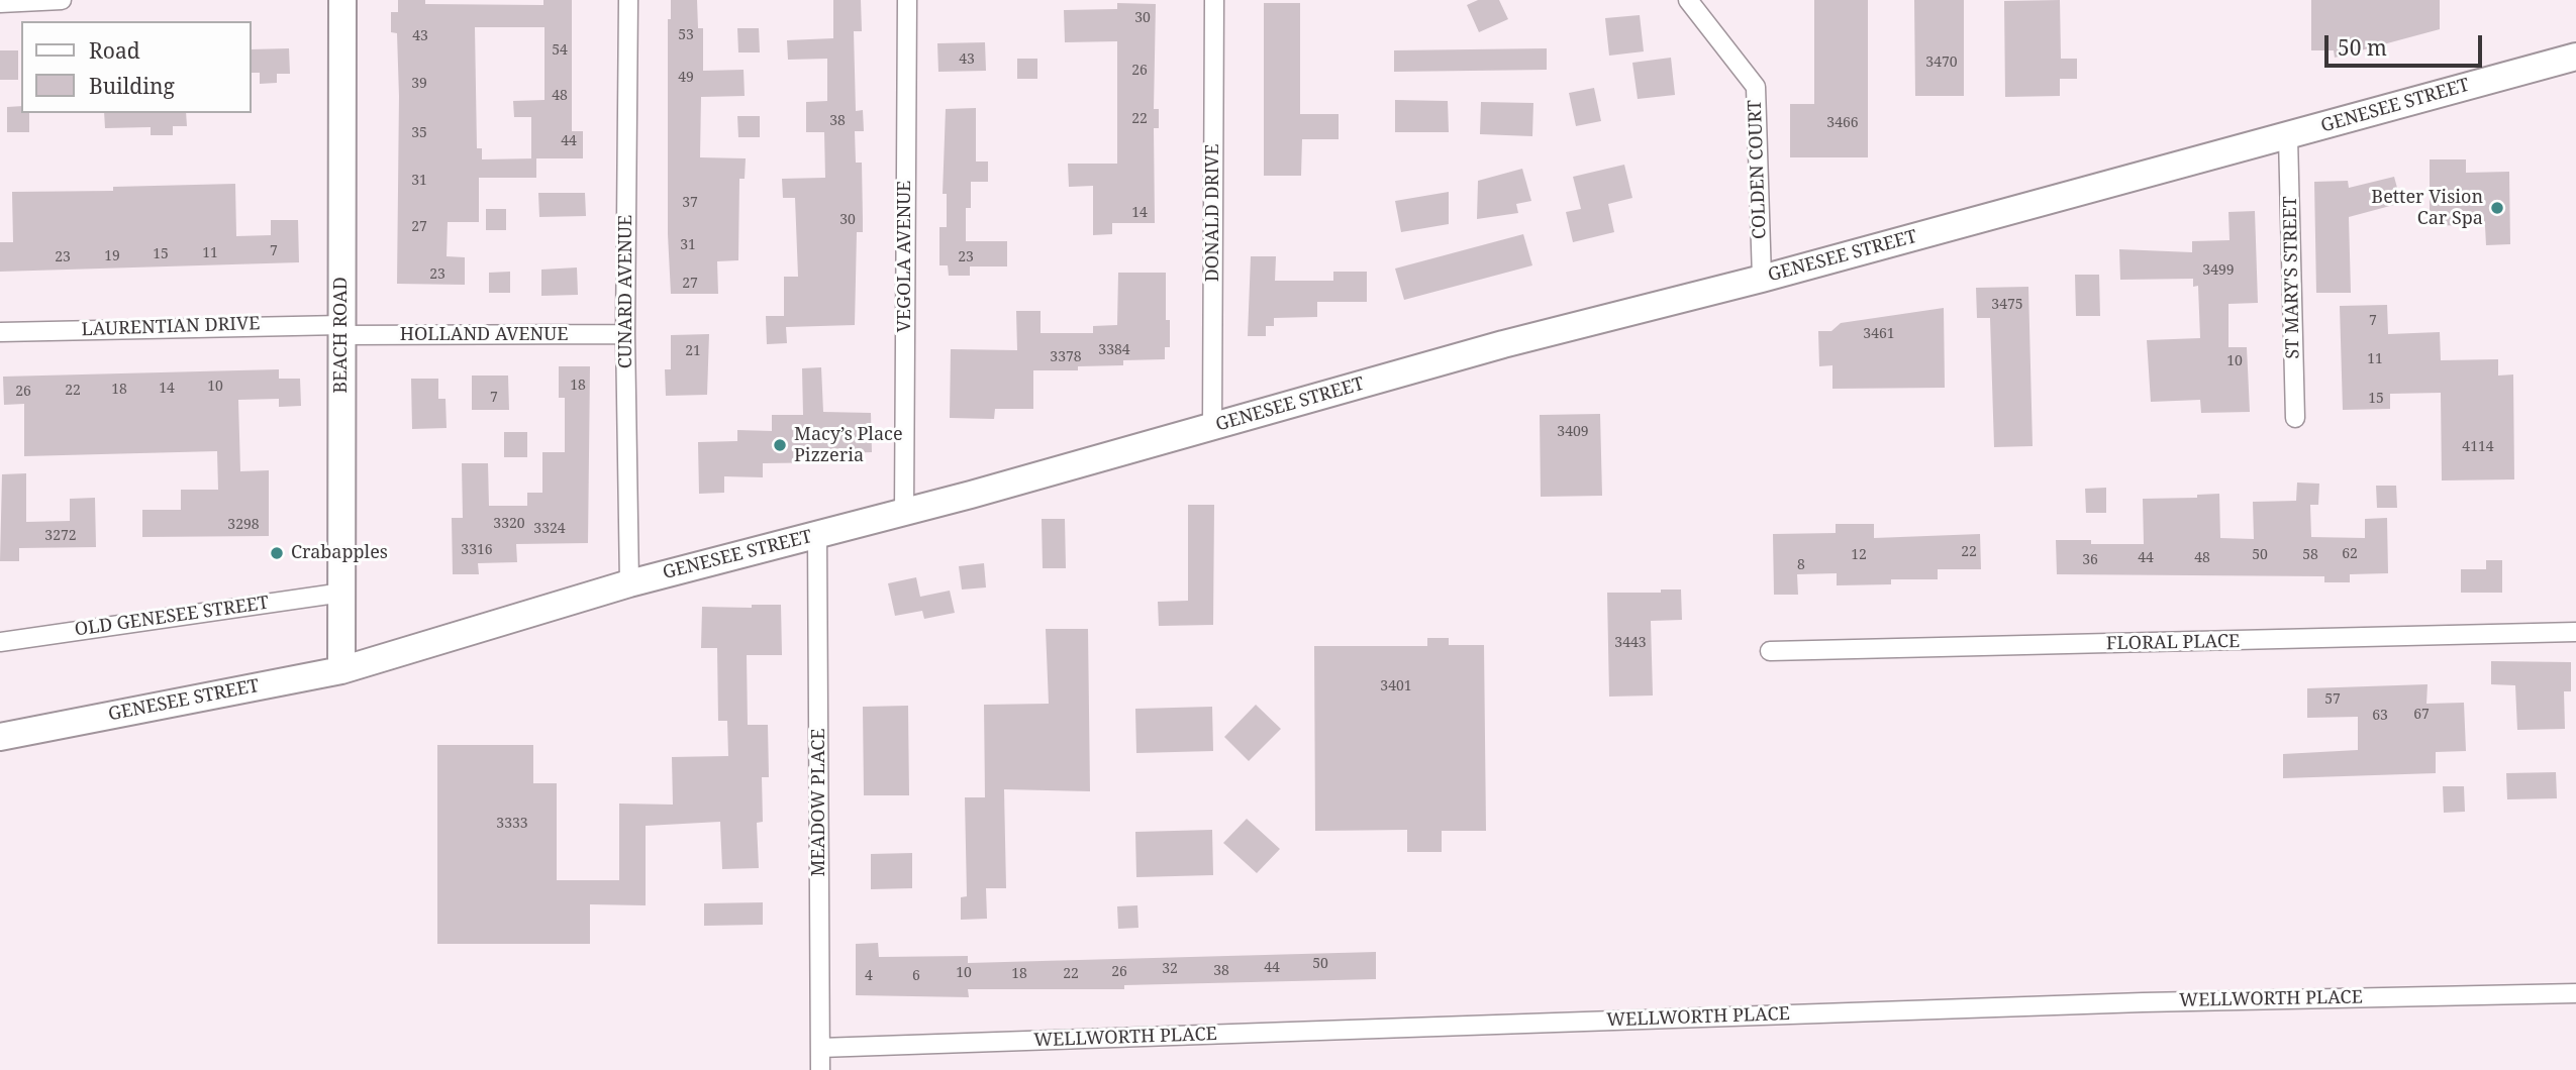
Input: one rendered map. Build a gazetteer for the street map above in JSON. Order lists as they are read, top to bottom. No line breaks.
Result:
{"streets":{"main road":["GENESEE STREET","BEACH ROAD"],"street":["COLDEN COURT","DONALD DRIVE","VEGOLA AVENUE","ST MARY'S STREET","CUNARD AVENUE","LAURENTIAN DRIVE","HOLLAND AVENUE","OLD GENESEE STREET","FLORAL PLACE","MEADOW PLACE","WELLWORTH PLACE"]},"crossings":[["GENESEE STREET","COLDEN COURT"],["GENESEE STREET","DONALD DRIVE"],["GENESEE STREET","VEGOLA AVENUE"],["GENESEE STREET","ST MARY'S STREET"],["GENESEE STREET","CUNARD AVENUE"],["GENESEE STREET","BEACH ROAD"],["GENESEE STREET","MEADOW PLACE"],["CUNARD AVENUE","HOLLAND AVENUE"],["LAURENTIAN DRIVE","BEACH ROAD"],["LAURENTIAN DRIVE","HOLLAND AVENUE"],["BEACH ROAD","HOLLAND AVENUE"],["BEACH ROAD","OLD GENESEE STREET"],["MEADOW PLACE","WELLWORTH PLACE"]],"places":["Better Vision Car Spa","Macy’s Place Pizzeria","Crabapples"],"house_numbers":["30","53","43","54","43","3470","26","49","39","48","22","38","3466","35","44","31","37","14","30","27","31","7","11","15","19","23","23","3499","23","27","3475","7","3461","3384","21","3378","11","10","18","10","14","18","22","26","7","15","3409","4114","3320","3298","3324","3272","3316","22","62","12","50","58","44","48","36","8","3443","3401","57","67","63","3333","50","44","32","38","26","10","18","22","4","6"],"legend":["Road","Building"],"scale_bar":"50 m"}
